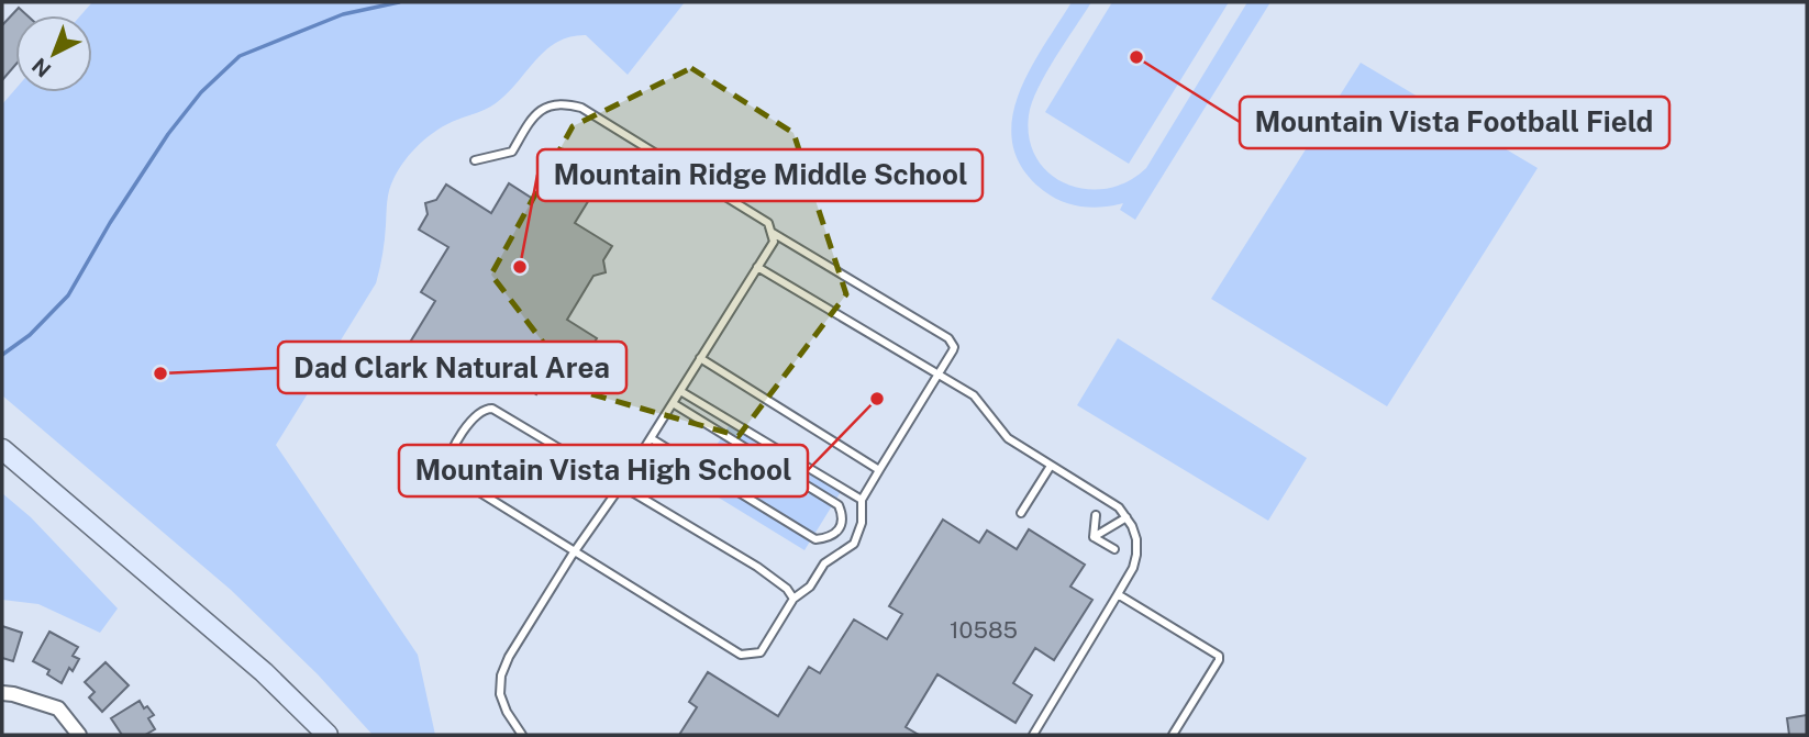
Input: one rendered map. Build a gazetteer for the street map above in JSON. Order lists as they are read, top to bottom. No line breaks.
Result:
{"places":["Mountain Vista Football Field","Mountain Ridge Middle School","Dad Clark Natural Area","Mountain Vista High School"],"house_numbers":["10585"],"north":"bottom left"}
